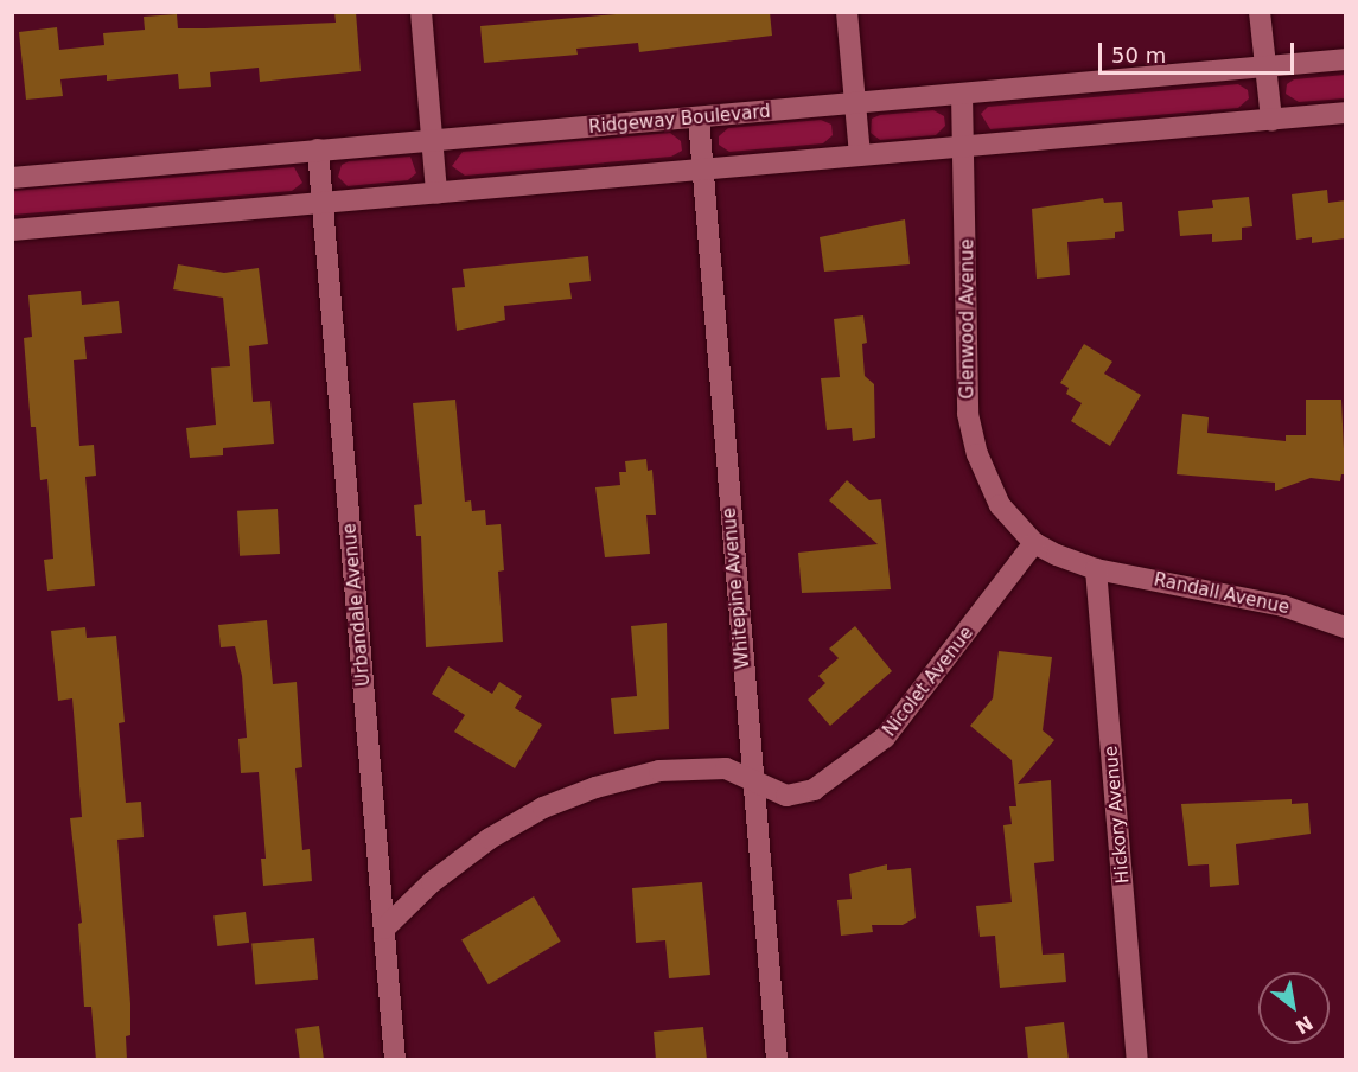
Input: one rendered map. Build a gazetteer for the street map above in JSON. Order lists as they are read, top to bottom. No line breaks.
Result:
{"streets":{"street":["Ridgeway Boulevard","Glenwood Avenue","Whitepine Avenue","Randall Avenue","Urbandale Avenue","Nicolet Avenue","Hickory Avenue"]},"crossings":[["Ridgeway Boulevard","Glenwood Avenue"],["Ridgeway Boulevard","Whitepine Avenue"],["Ridgeway Boulevard","Urbandale Avenue"],["Glenwood Avenue","Randall Avenue"],["Glenwood Avenue","Nicolet Avenue"],["Glenwood Avenue","Hickory Avenue"],["Whitepine Avenue","Nicolet Avenue"],["Randall Avenue","Hickory Avenue"],["Urbandale Avenue","Nicolet Avenue"]],"scale_bar":"50 m","north":"bottom right"}
